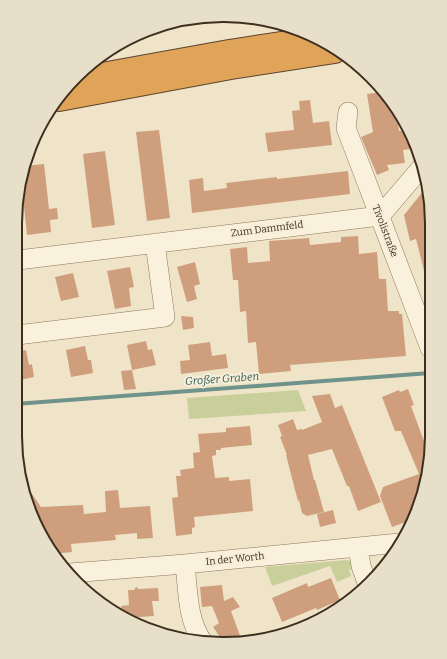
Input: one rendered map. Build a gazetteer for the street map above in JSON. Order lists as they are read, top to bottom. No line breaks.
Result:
{"streets":{"street":["Zum Dammfeld","Tivolistraße","In der Worth"]},"crossings":[["Zum Dammfeld","Tivolistraße"]],"water":["Großer Graben"]}
